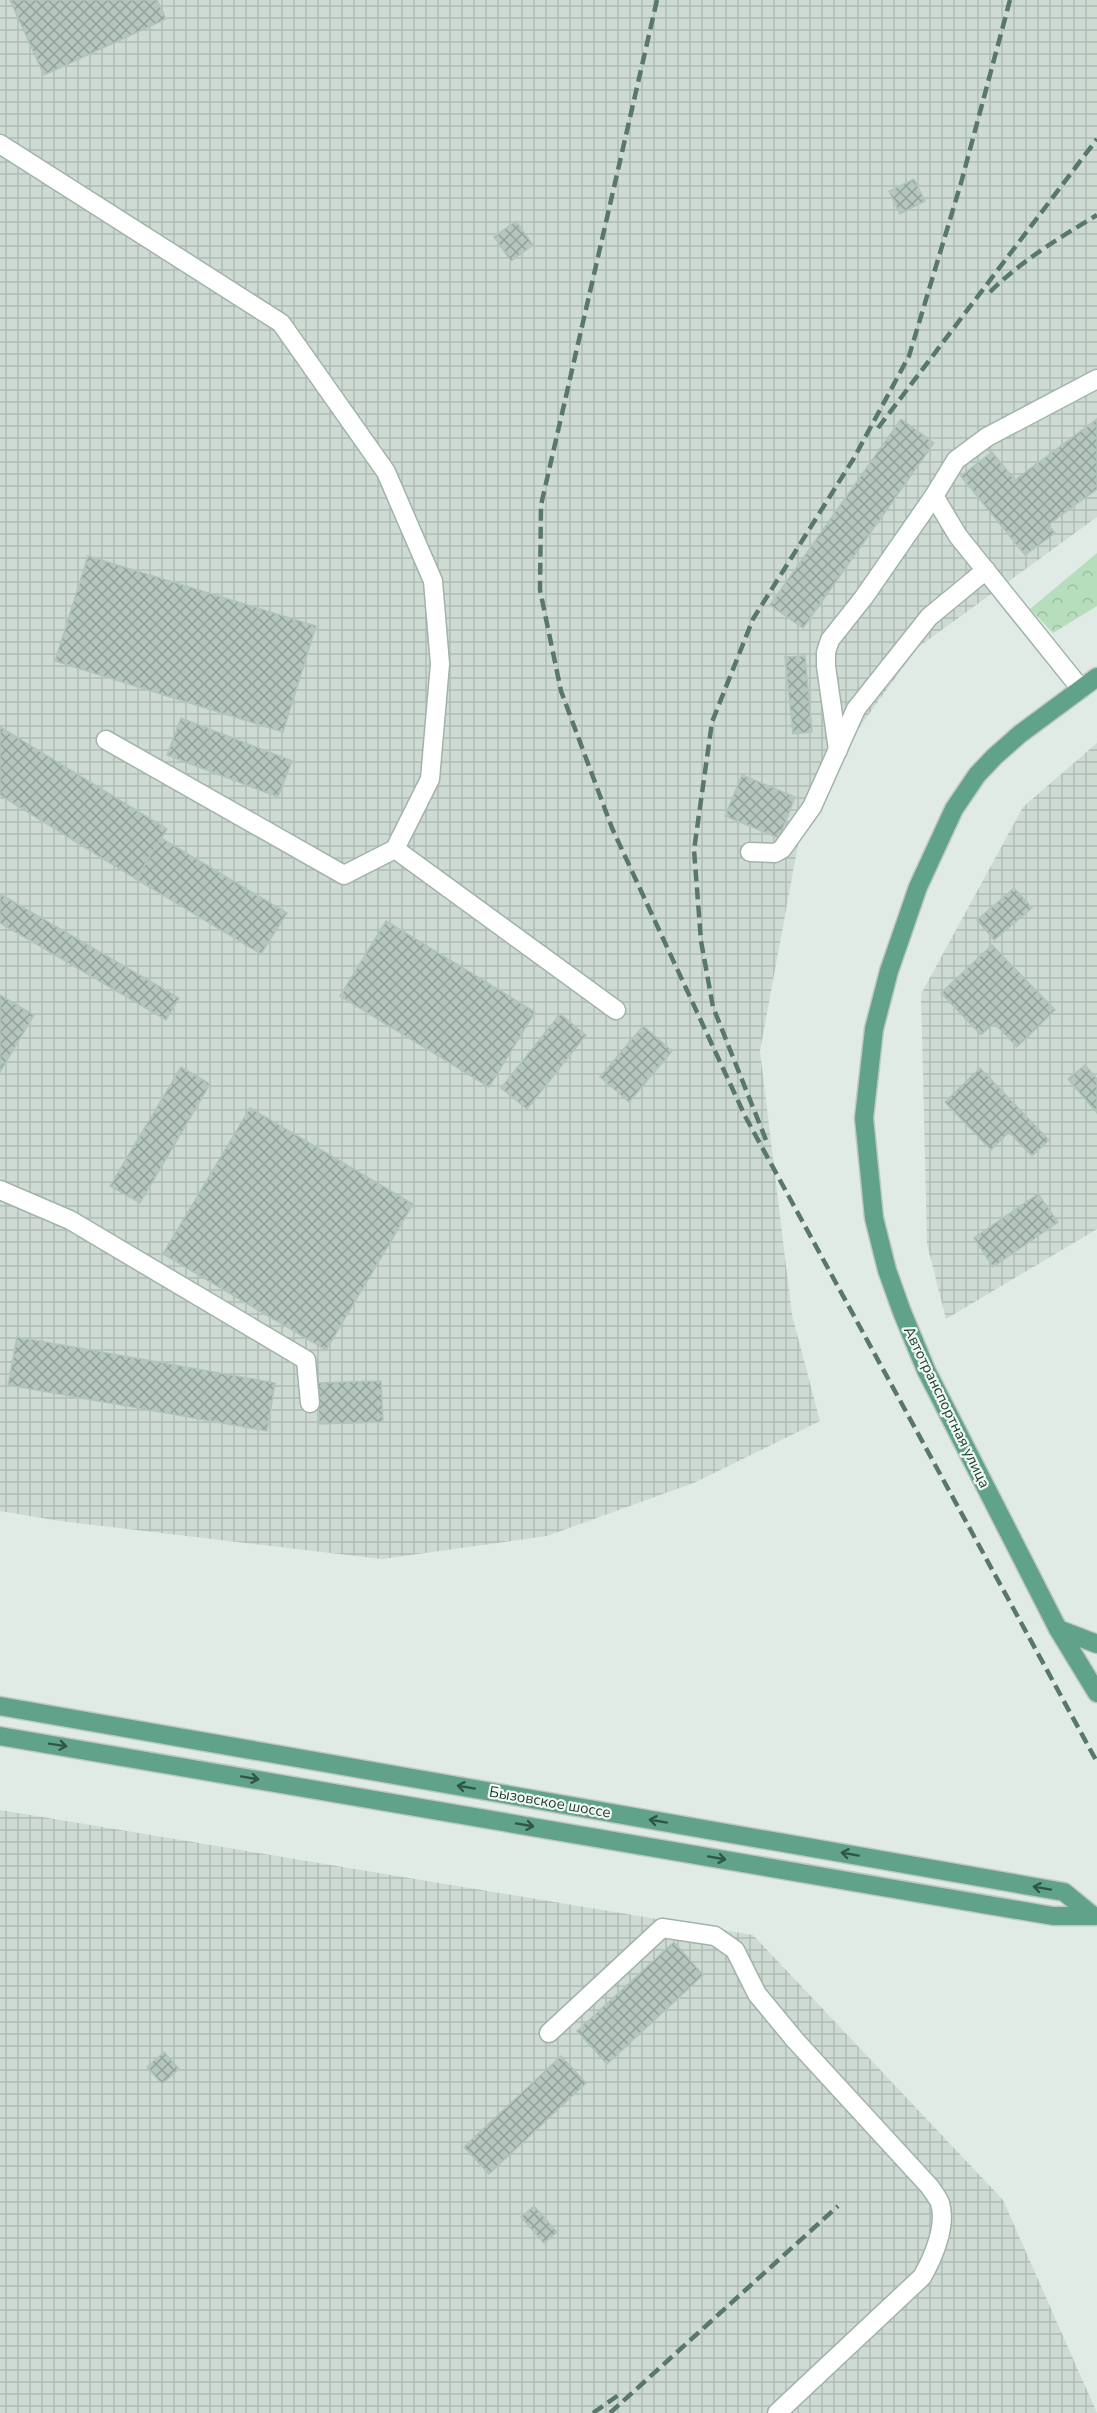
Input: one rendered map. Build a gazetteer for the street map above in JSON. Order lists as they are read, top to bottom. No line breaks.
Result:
{"streets":{"main road":["Автотранспортная улица","Бызовское шоссе"]}}
